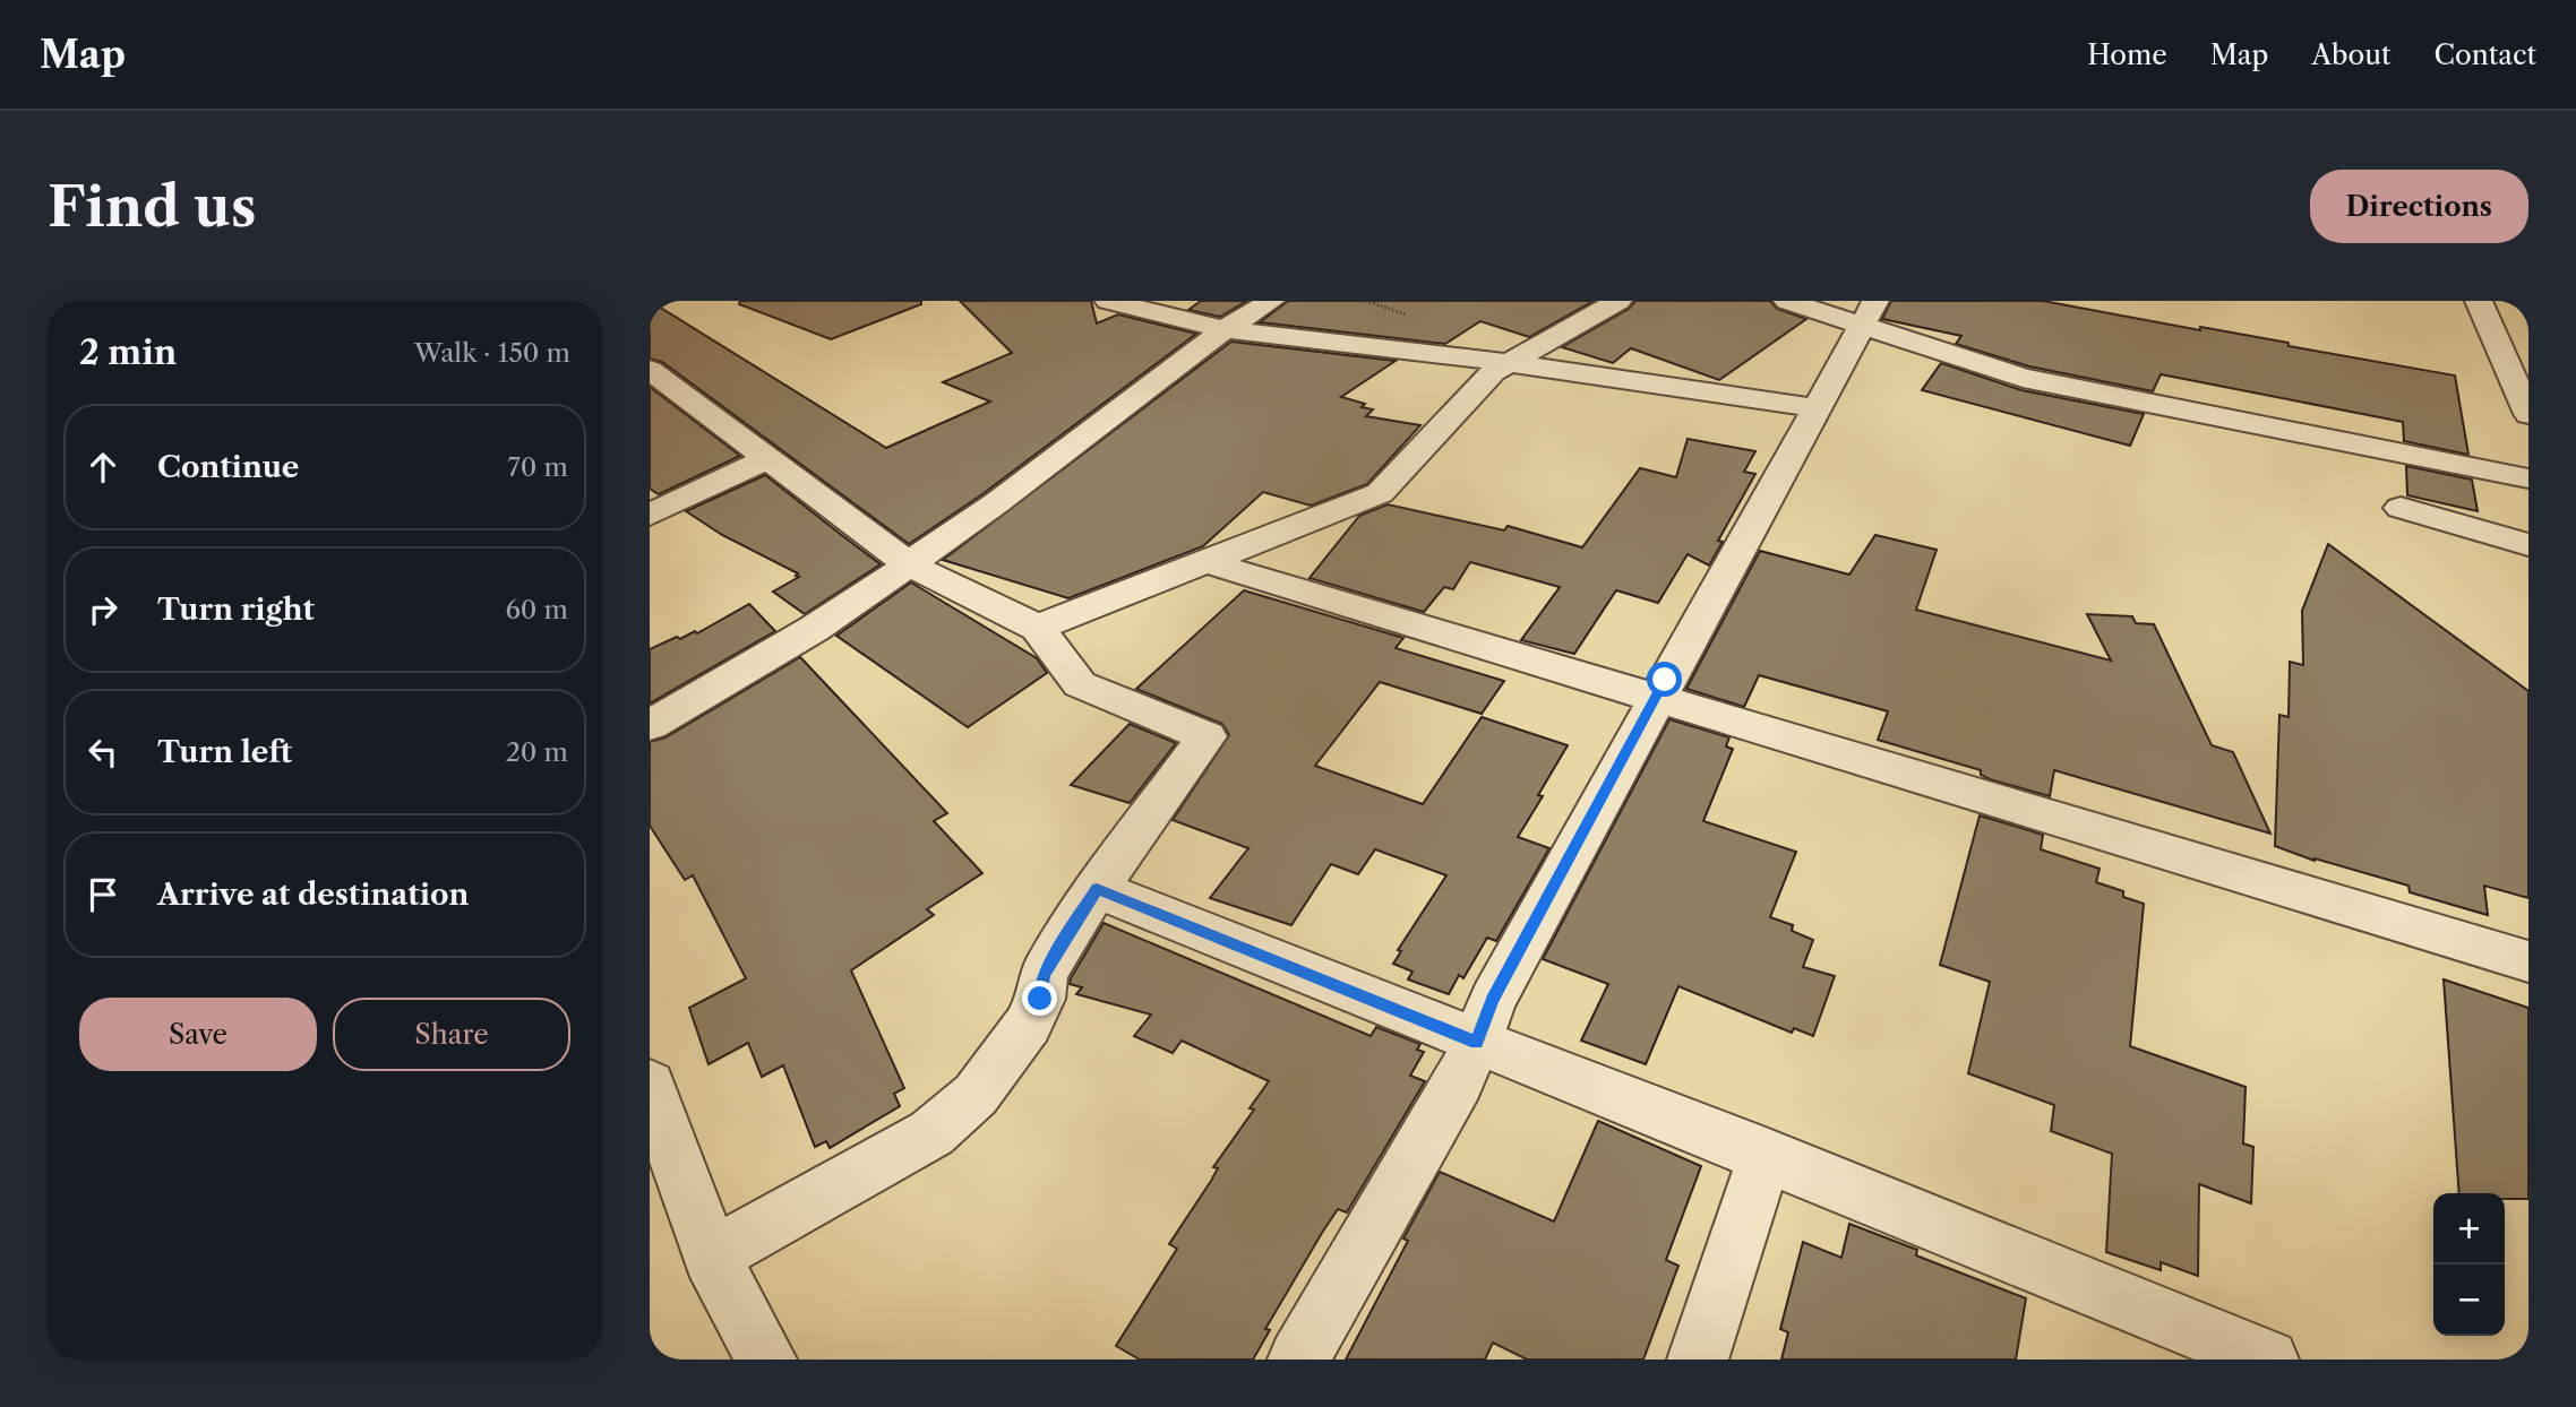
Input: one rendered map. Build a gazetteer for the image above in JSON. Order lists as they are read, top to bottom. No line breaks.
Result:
{"page":{"header":"Map","nav":["Home","Map","About","Contact"],"buttons":["Directions",["Save","Share"]],"title":"Find us","heading":["2 min","Walk · 150 m"],"list":[["Continue","70 m"],["Turn right","60 m"],["Turn left","20 m"],"Arrive at destination"],"map_buttons":["+","−"]}}
